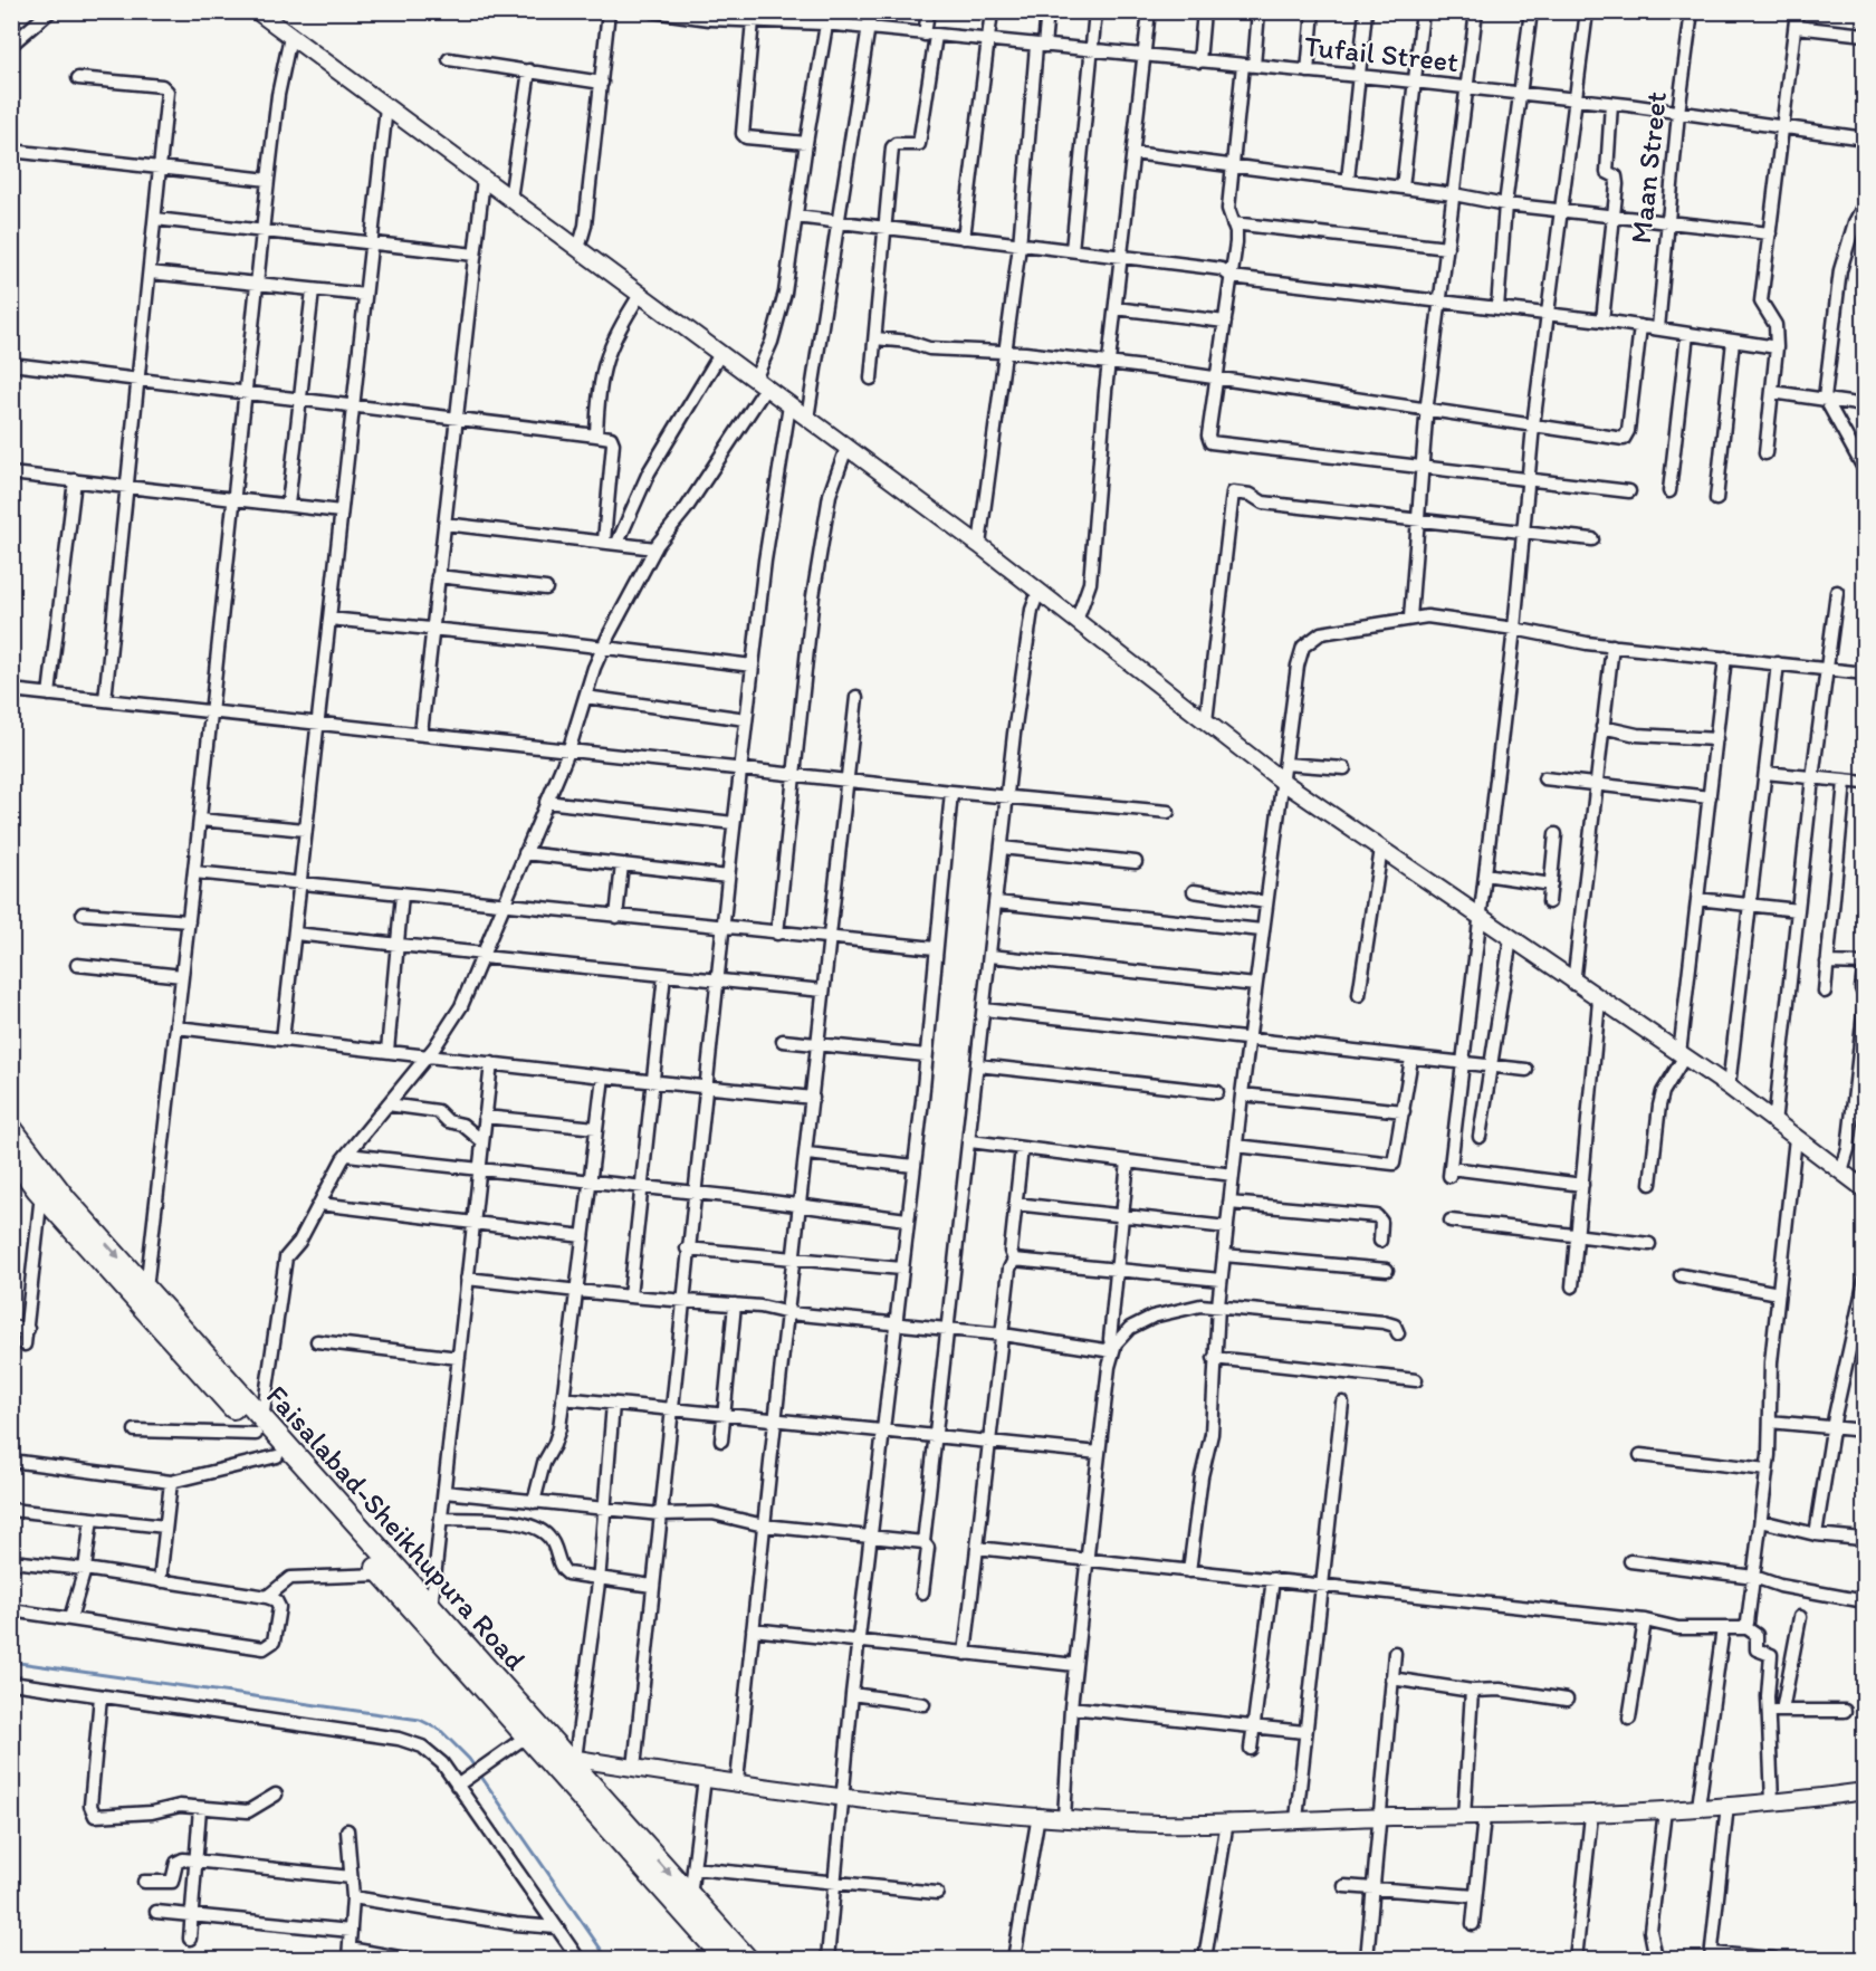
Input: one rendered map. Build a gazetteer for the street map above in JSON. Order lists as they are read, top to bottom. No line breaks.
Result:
{"streets":{"highway":["Faisalabad-Sheikhupura Road"],"street":["Tufail Street","Maan Street"]},"crossings":[["Tufail Street","Maan Street"]]}
